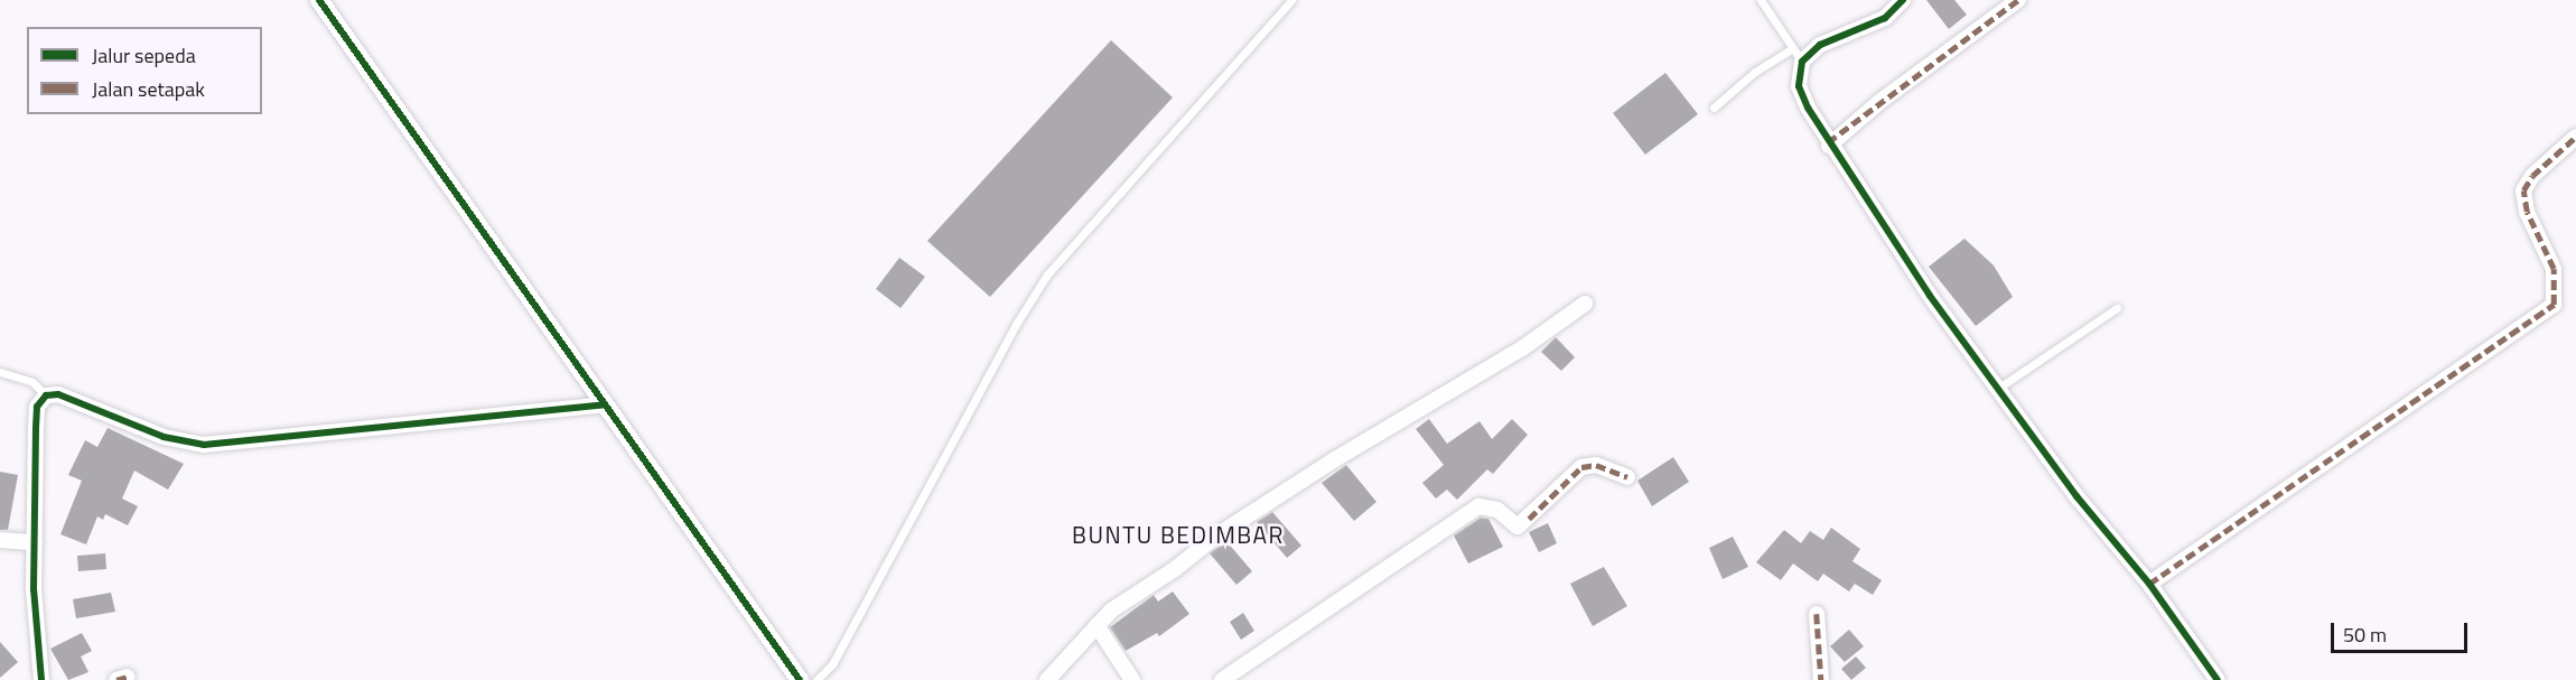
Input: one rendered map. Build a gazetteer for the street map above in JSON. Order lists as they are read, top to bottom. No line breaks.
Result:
{"districts":["BUNTU BEDIMBAR"],"legend":["Jalur sepeda","Jalan setapak"],"scale_bar":"50 m"}
